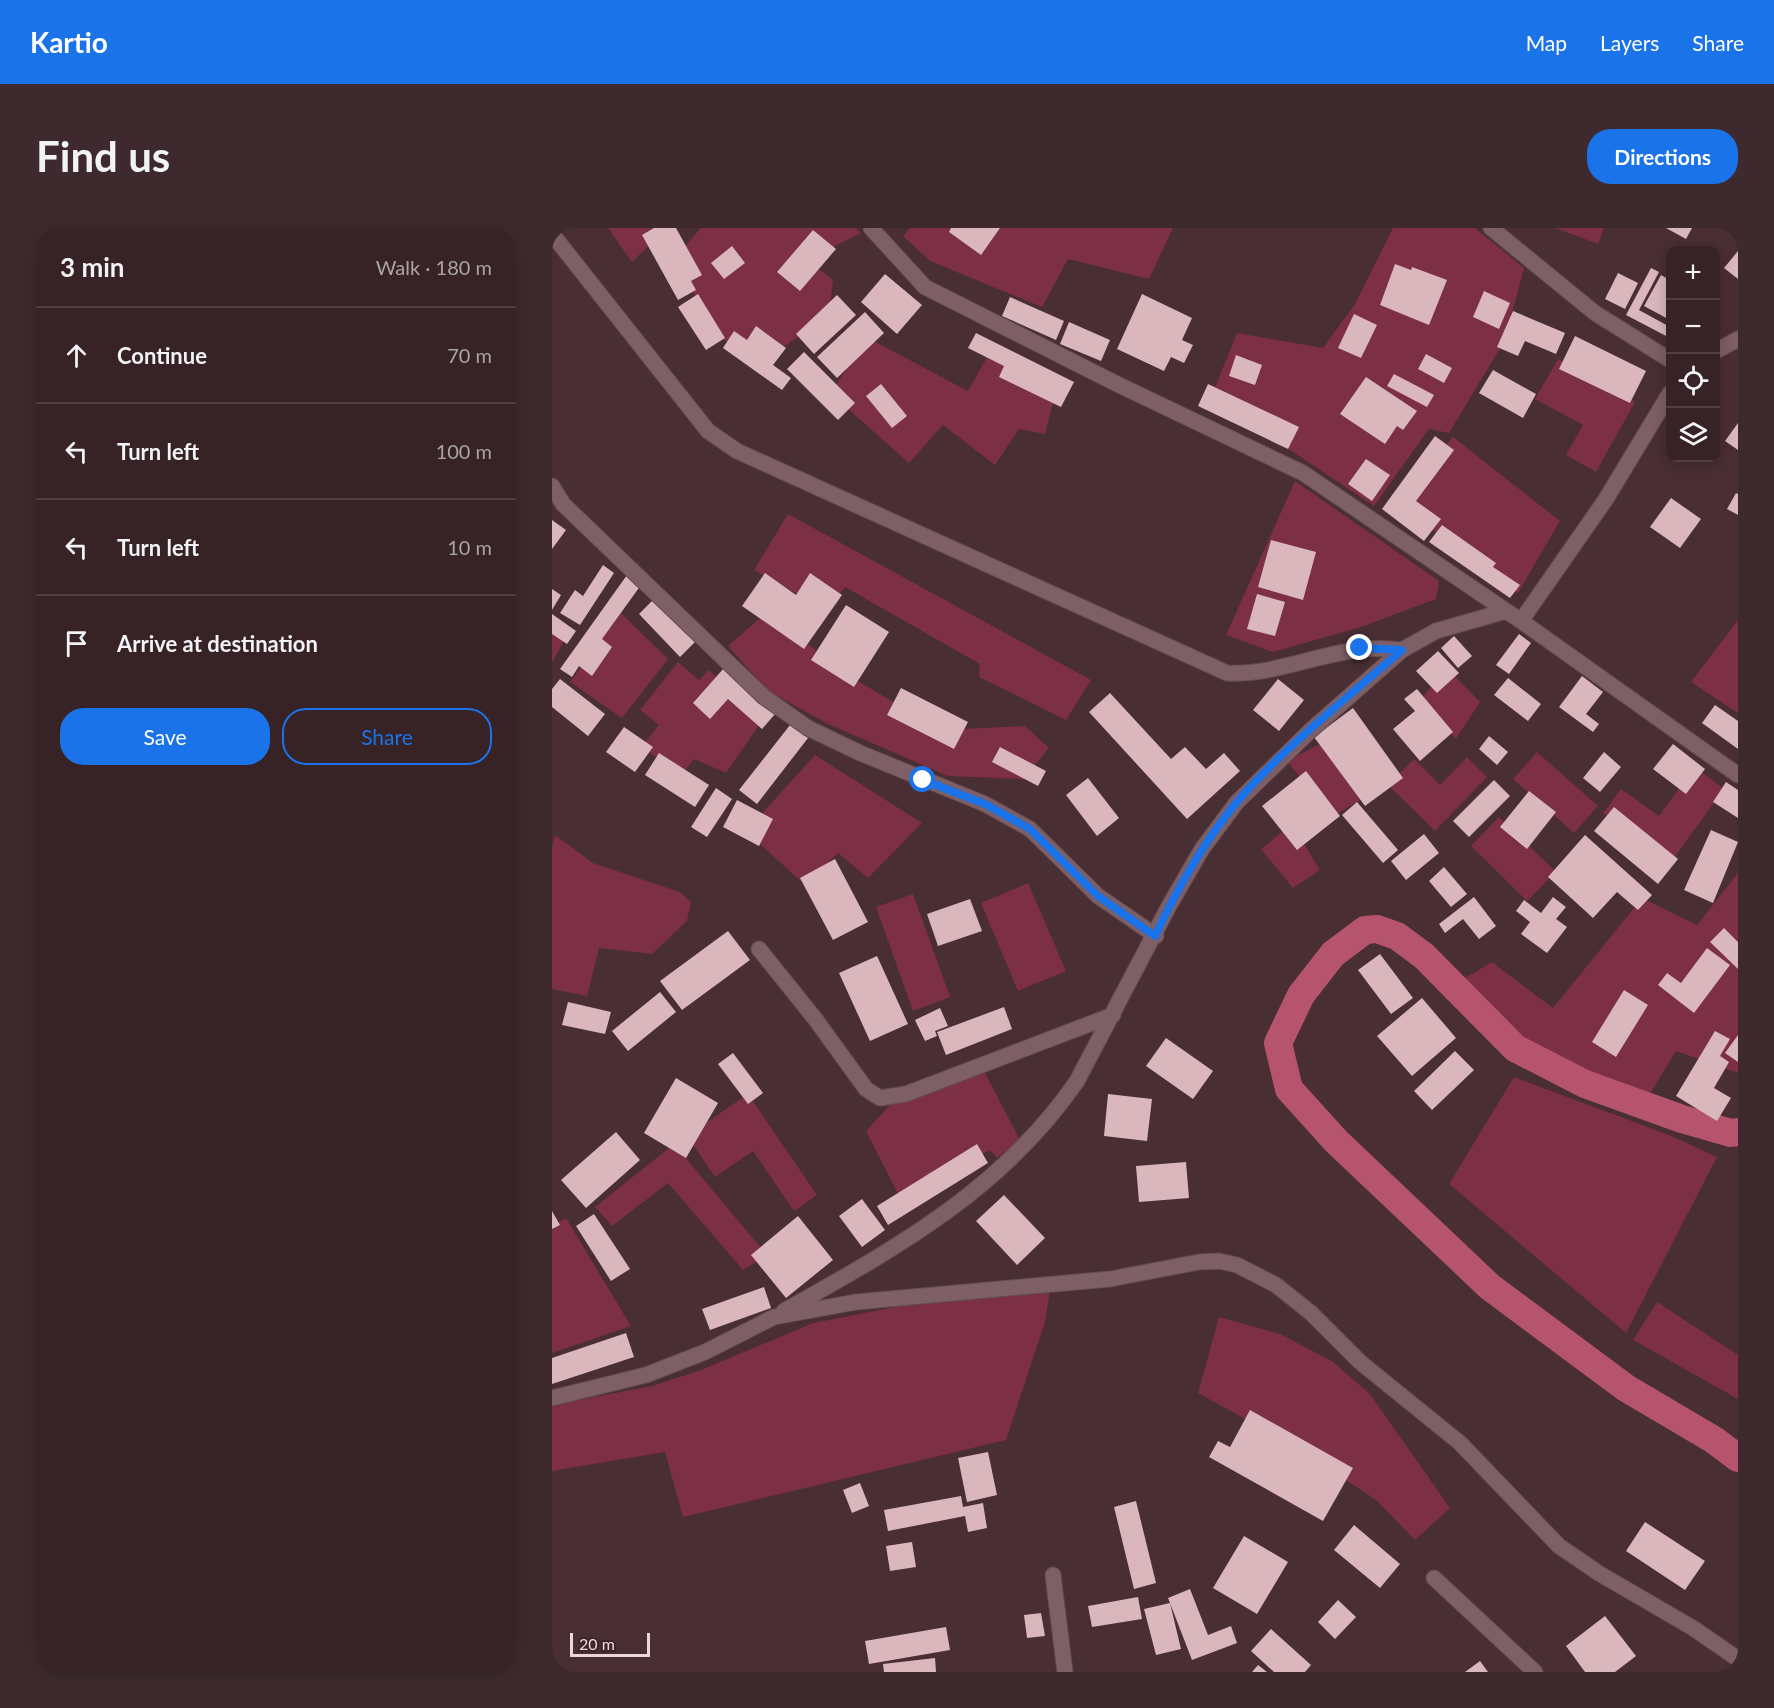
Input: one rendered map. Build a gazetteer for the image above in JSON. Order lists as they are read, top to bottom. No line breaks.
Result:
{"scale_bar":"20 m","page":{"header":"Kartio","nav":["Map","Layers","Share"],"buttons":["Directions",["Save","Share"]],"title":"Find us","heading":["3 min","Walk · 180 m"],"map_buttons":["+","−"],"list":[["Continue","70 m"],["Turn left","100 m"],["Turn left","10 m"],"Arrive at destination"],"scale":"20 m"}}
